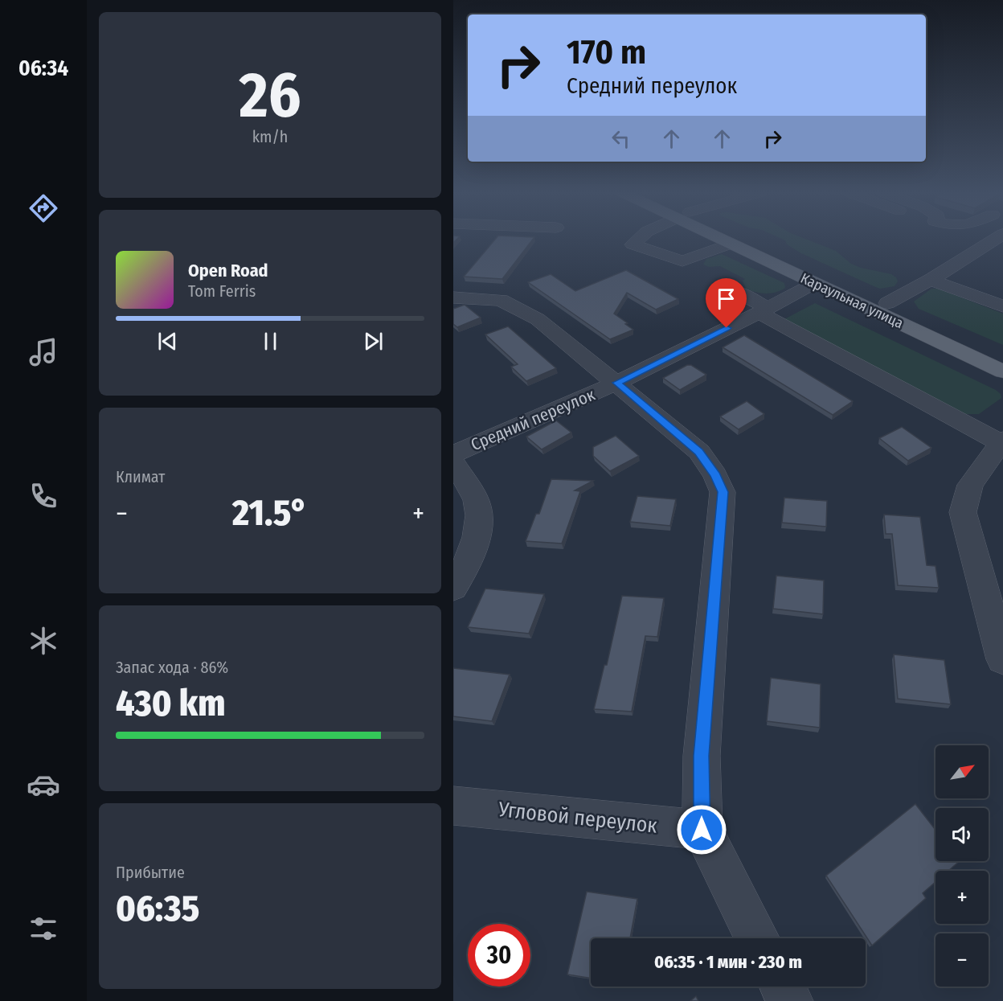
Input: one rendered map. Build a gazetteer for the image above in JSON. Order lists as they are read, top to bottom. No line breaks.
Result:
{"streets":{"main road":["Караульная улица"],"street":["Средний переулок","Угловой переулок"]},"crossings":[["Караульная улица","Средний переулок"]],"north":"top right","page":{"tabs":"06:34","tile":[["26","km/h"],"Климат",["Запас хода · 86%","430 km"],["Прибытие","06:35"]],"turn":["170 m","Средний переулок"],"song":["Open Road","Tom Ferris"],"heat":["−","21.5°","+"],"map_buttons":["+","−"],"limit":"30","trip":"06:35 · 1 мин · 230 m"}}
